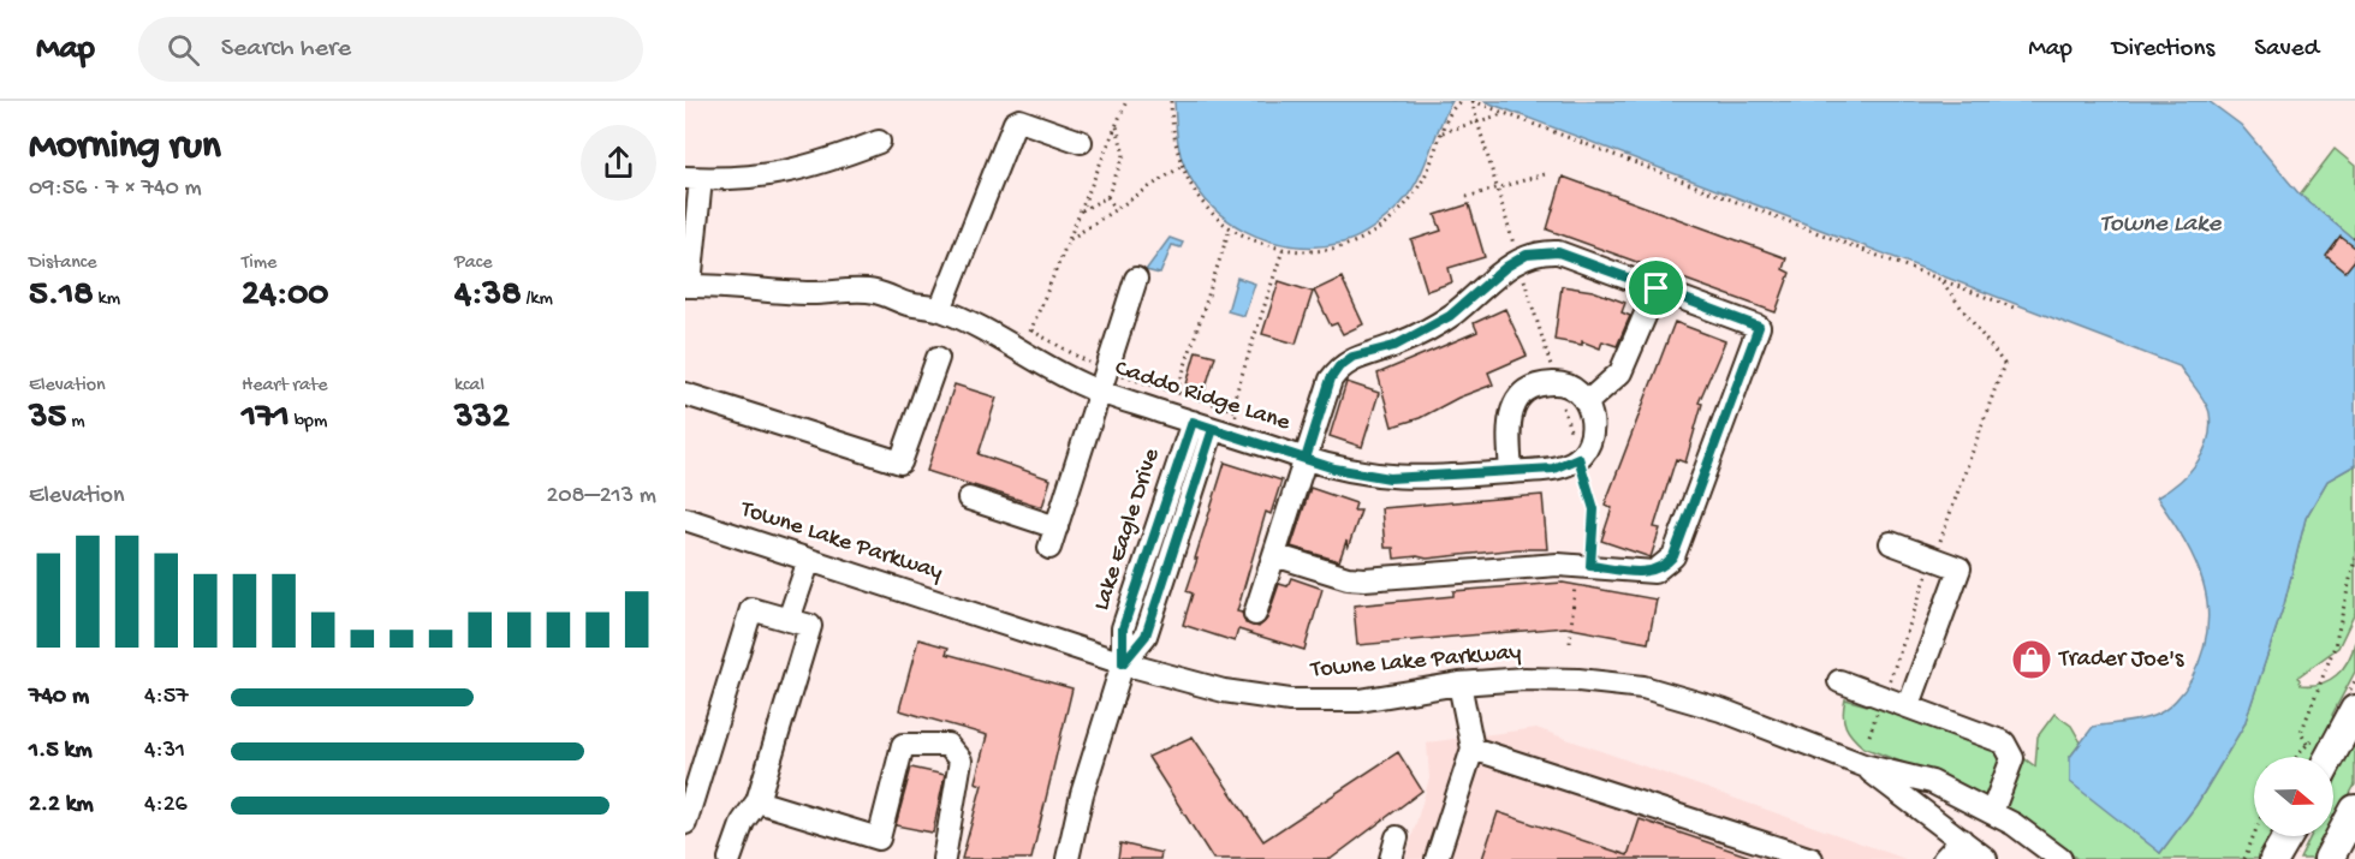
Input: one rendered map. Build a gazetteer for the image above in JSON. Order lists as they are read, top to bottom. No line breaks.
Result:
{"streets":{"street":["Caddo Ridge Lane","Lake Eagle Drive","Towne Lake Parkway"]},"crossings":[["Caddo Ridge Lane","Lake Eagle Drive"],["Lake Eagle Drive","Towne Lake Parkway"]],"water":["Towne Lake"],"places":{"shop":["Trader Joe's"]},"north":"right","page":{"header":"Map","search":"Search here","nav":["Map","Directions","Saved"],"heading":["Morning run","09:56 · 7 × 740 m"],"stats":[["Distance","5.18 km"],["Time","24:00"],["Pace","4:38 /km"],["Elevation","35 m"],["Heart rate","171 bpm"],["kcal","332"]],"chart":["Elevation","208–213 m"],"list":[{"name":"740 m","note":"4:57"},{"name":"1.5 km","note":"4:31"},{"name":"2.2 km","note":"4:26"}]}}
